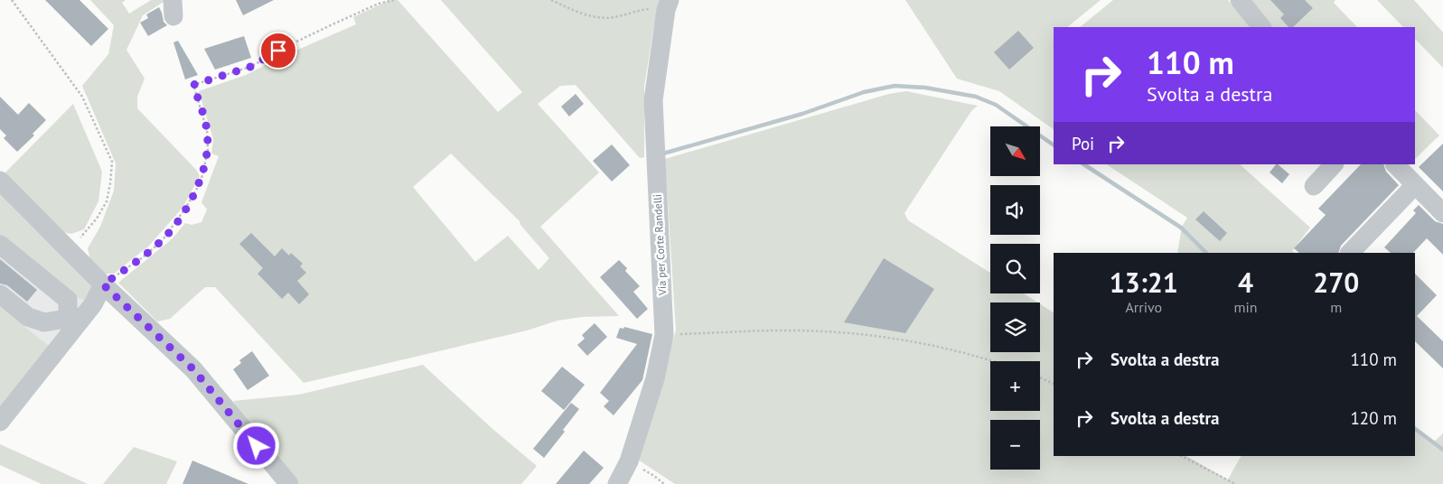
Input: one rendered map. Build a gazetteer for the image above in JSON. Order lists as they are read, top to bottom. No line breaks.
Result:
{"streets":{"street":["Via per Corte Randelli"]},"north":"bottom right","page":{"turn":["110 m","Svolta a destra"],"then":"Poi","map_buttons":["+","−"],"eta":["13:21","Arrivo","4","min","270","m"],"list":[{"name":"Svolta a destra","value":"110 m"},{"name":"Svolta a destra","value":"120 m"}]}}
